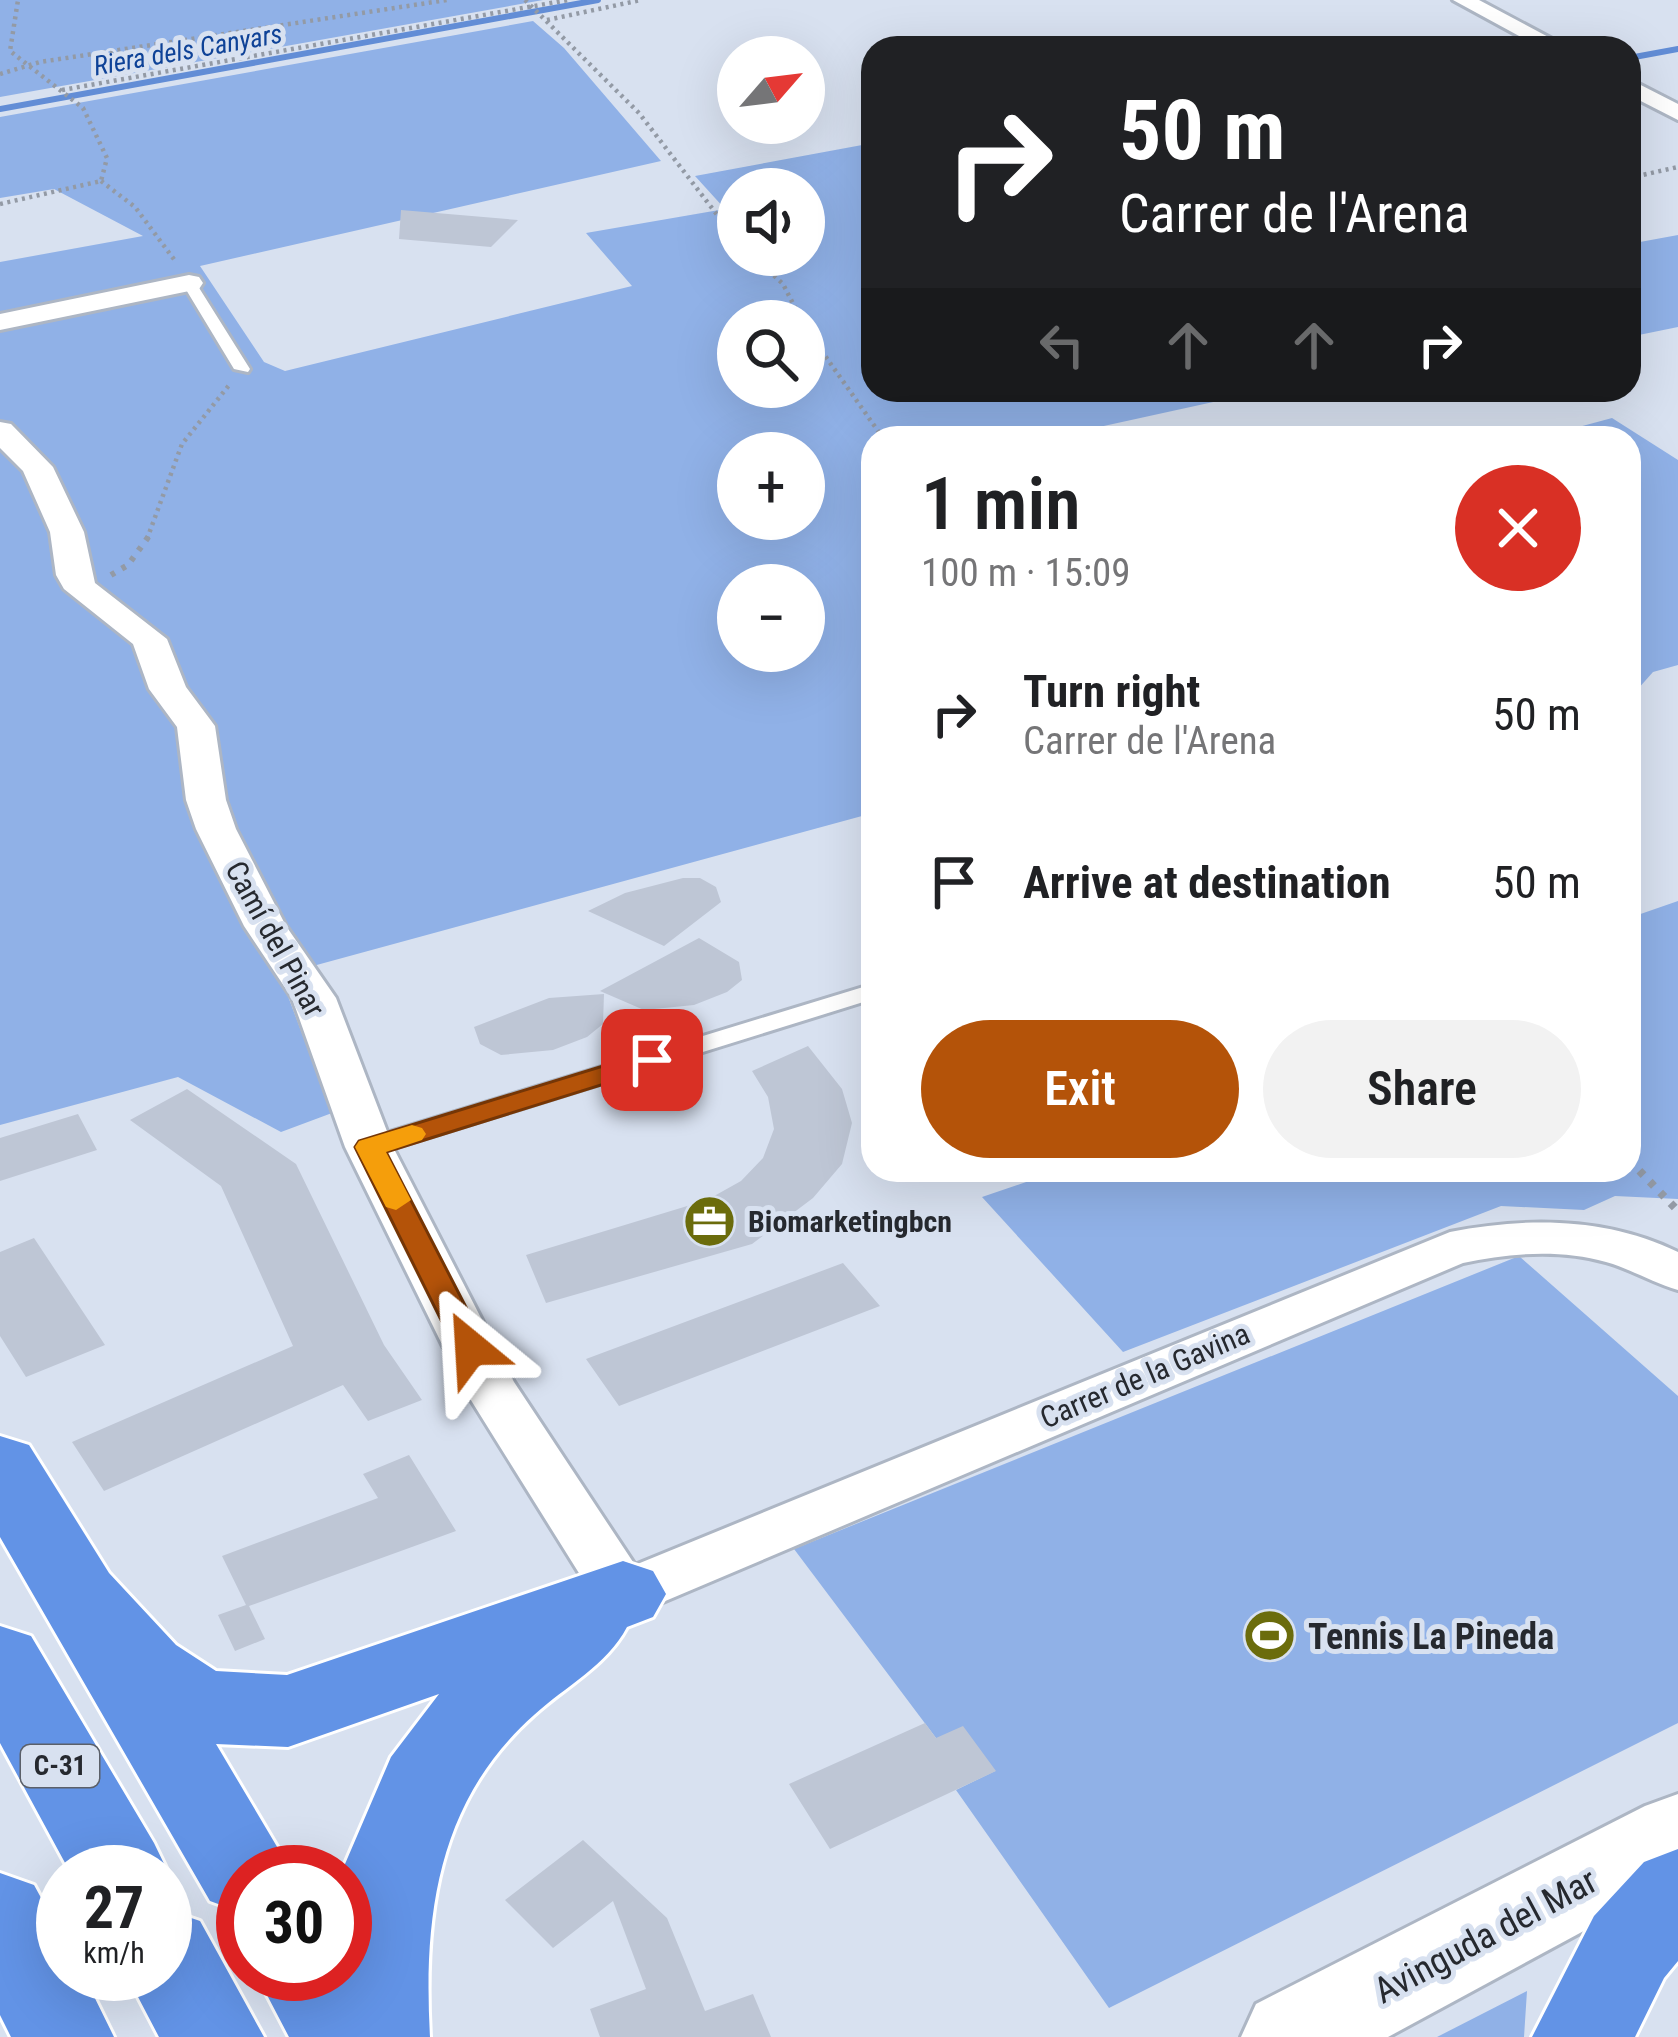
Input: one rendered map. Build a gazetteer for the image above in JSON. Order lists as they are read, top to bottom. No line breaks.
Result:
{"streets":{"highway":["C-31"],"street":["Camí del Pinar","Carrer de la Gavina","Avinguda del Mar"]},"crossings":[["Camí del Pinar","Carrer de la Gavina"]],"water":["Riera dels Canyars"],"places":{"office":["Biomarketingbcn"],"sports":["Tennis La Pineda"]},"north":"top right","page":{"map_buttons":["+","−"],"turn":["50 m","Carrer de l'Arena"],"heading":["1 min","100 m · 15:09"],"list":[{"name":"Turn right","note":"Carrer de l'Arena","value":"50 m"},{"name":"Arrive at destination","value":"50 m"}],"buttons":["Exit","Share"],"speed":"27 km/h","limit":"30"}}
